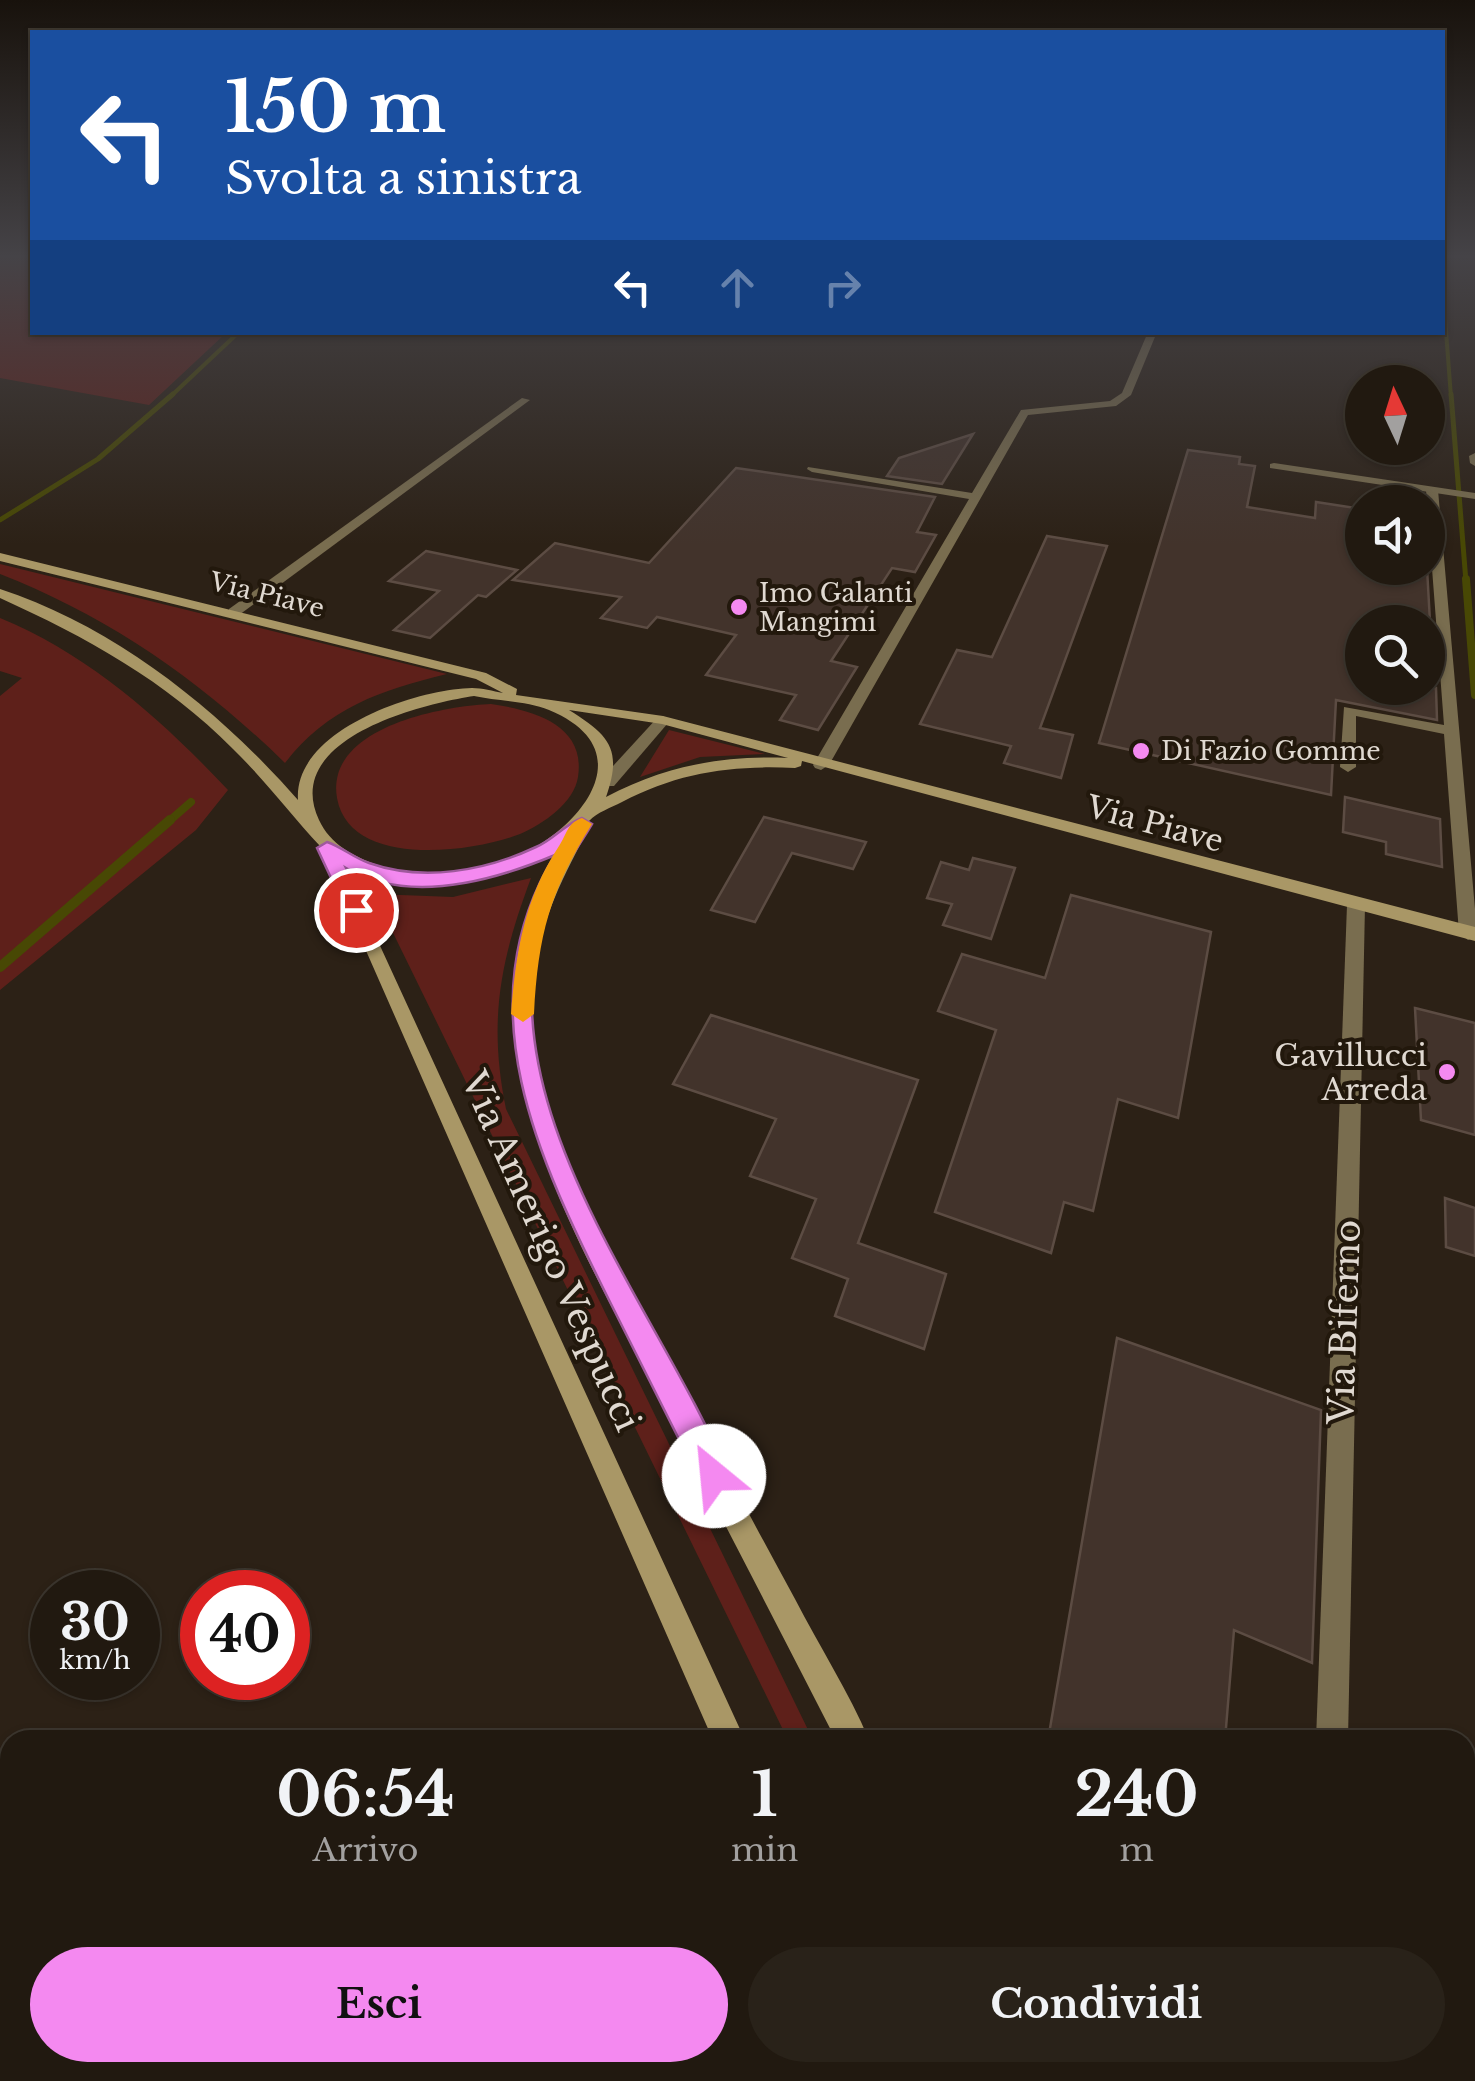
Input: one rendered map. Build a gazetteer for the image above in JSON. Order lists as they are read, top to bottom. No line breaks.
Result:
{"streets":{"main road":["Via Piave","Via Amerigo Vespucci"],"street":["Via Biferno"]},"crossings":[["Via Piave","Via Amerigo Vespucci"],["Via Piave","Via Biferno"]],"places":["Imo Galanti Mangimi","Di Fazio Gomme","Gavillucci Arreda"],"north":"top","page":{"turn":["150 m","Svolta a sinistra"],"speed":"30 km/h","limit":"40","eta":["06:54","Arrivo","1","min","240","m"],"buttons":["Esci","Condividi"]}}
